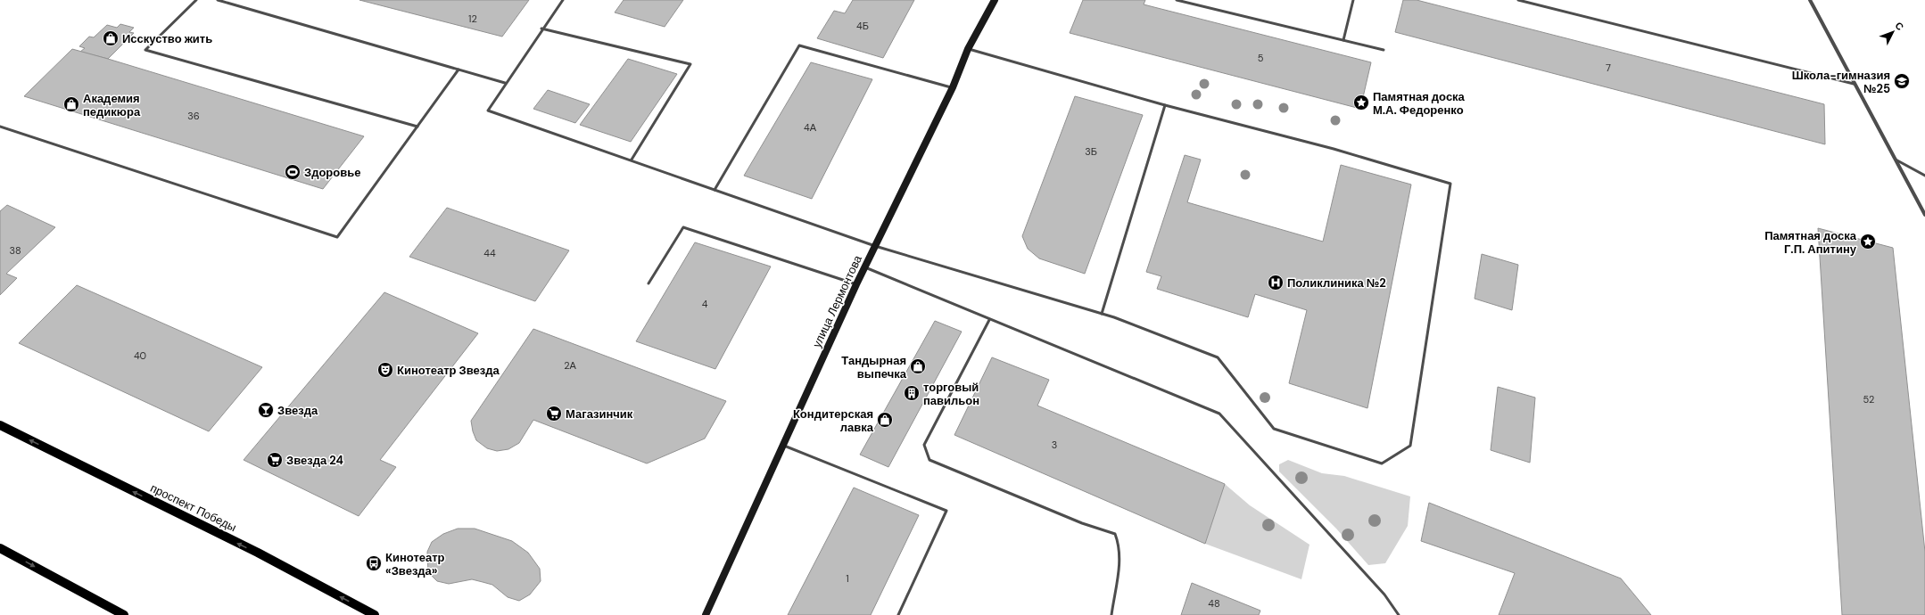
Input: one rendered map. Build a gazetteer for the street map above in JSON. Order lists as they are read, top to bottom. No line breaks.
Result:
{"streets":{"main road":["улица Лермонтова","проспект Победы"]},"one_way":["проспект Победы"],"places":{"shop":["Исскуство жить","Академия педикюра","Тандырная выпечка","Кондитерская лавка"],"school or university":["Школа-гимназия №25"],"place":["Памятная доска М.А. Федоренко","Памятная доска Г.П. Апитину"],"sports":["Здоровье"],"hospital":["Поликлиника №2"],"theatre":["Кинотеатр Звезда"],"building":["торговый павильон"],"bar":["Звезда"],"supermarket":["Магазинчик","Звезда 24"],"bus stop":["Кинотеатр «Звезда»"]},"house_numbers":["12","4Б","5","7","36","4А","3Б","38","44","4","40","2А","52","3","1","48"],"north":"top right"}
